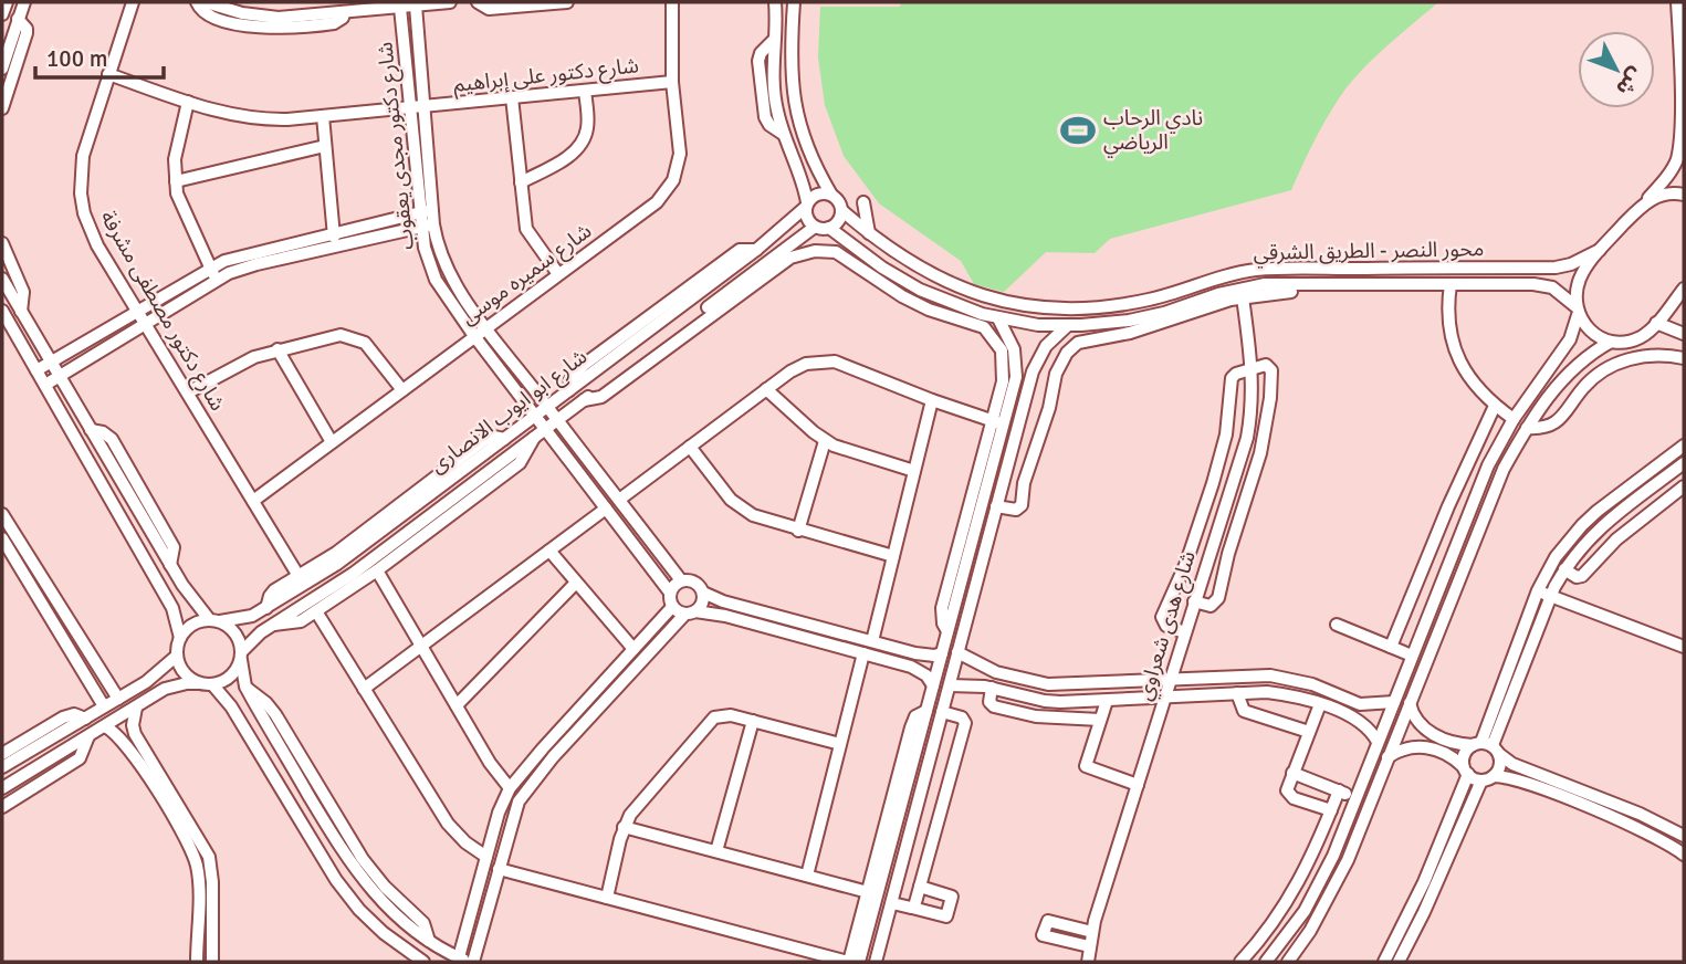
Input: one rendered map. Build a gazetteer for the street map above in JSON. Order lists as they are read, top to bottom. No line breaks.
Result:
{"streets":{"street":["شارع دكتور على إبراهيم","شارع دكتور مجدى يعقوب","محور النصر - الطريق الشرقي","شارع سميره موسى","شارع دكتور مصطفى مشرفة","شارع ابو ايوب الانصارى","شارع هدى شعراوي"]},"crossings":[["شارع دكتور على إبراهيم","شارع دكتور مجدى يعقوب"],["شارع دكتور على إبراهيم","شارع سميره موسى"],["شارع دكتور على إبراهيم","شارع دكتور مصطفى مشرفة"],["شارع دكتور مجدى يعقوب","شارع سميره موسى"],["شارع دكتور مجدى يعقوب","شارع ابو ايوب الانصارى"],["محور النصر - الطريق الشرقي","شارع ابو ايوب الانصارى"],["شارع سميره موسى","شارع دكتور مصطفى مشرفة"]],"places":{"sports":["نادي الرحاب الرياضي"]},"scale_bar":"100 m","north":"bottom right"}
